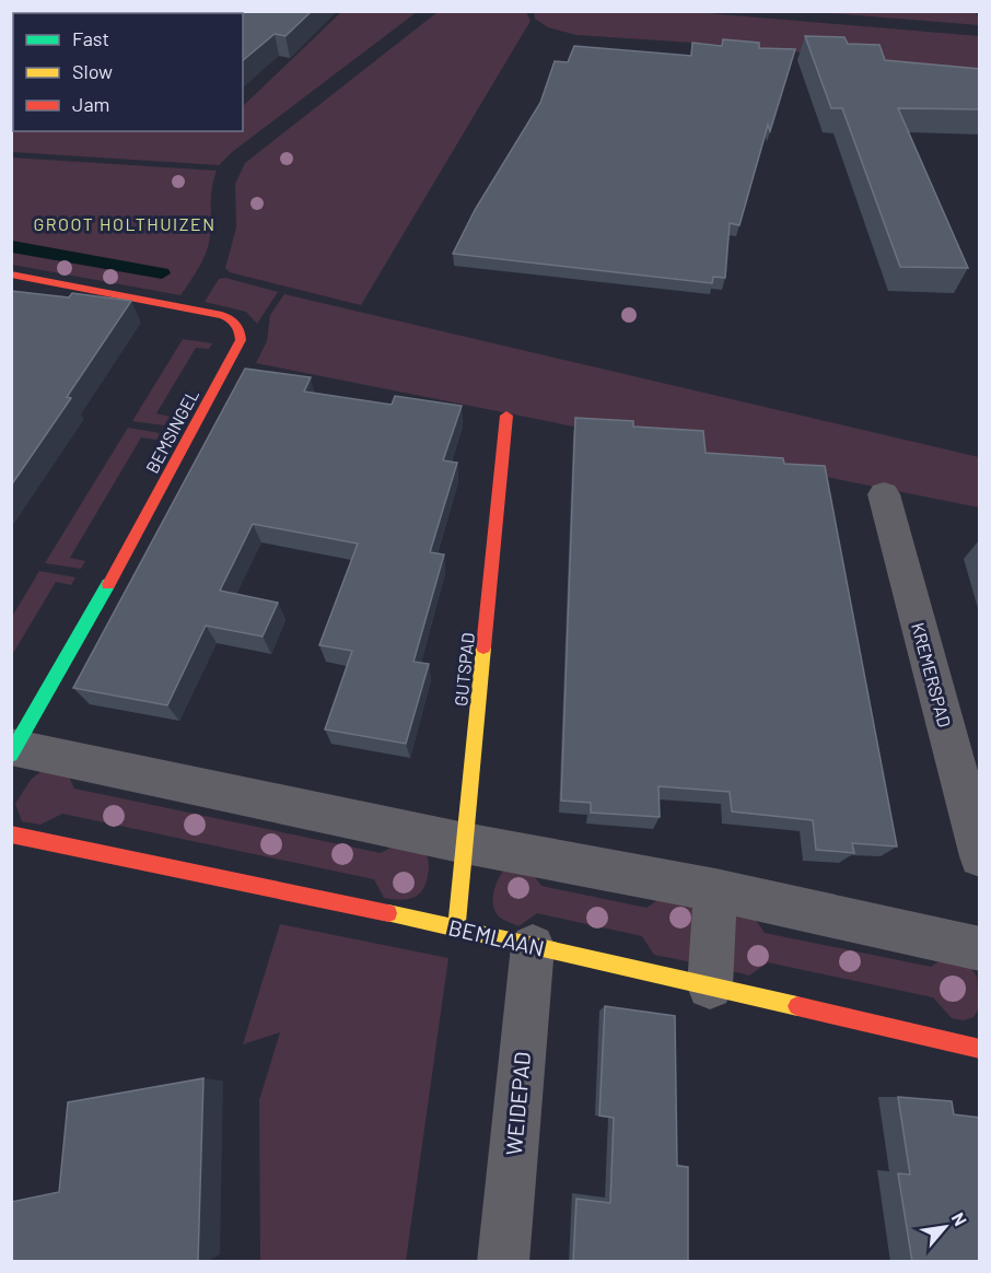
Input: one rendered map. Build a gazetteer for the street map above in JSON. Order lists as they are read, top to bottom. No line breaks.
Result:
{"streets":{"street":["BEMSINGEL","GUTSPAD","KREMERSPAD","BEMLAAN","WEIDEPAD"]},"crossings":[["GUTSPAD","BEMLAAN"],["BEMLAAN","WEIDEPAD"]],"districts":["GROOT HOLTHUIZEN"],"legend":["Fast","Slow","Jam"],"north":"top right"}
